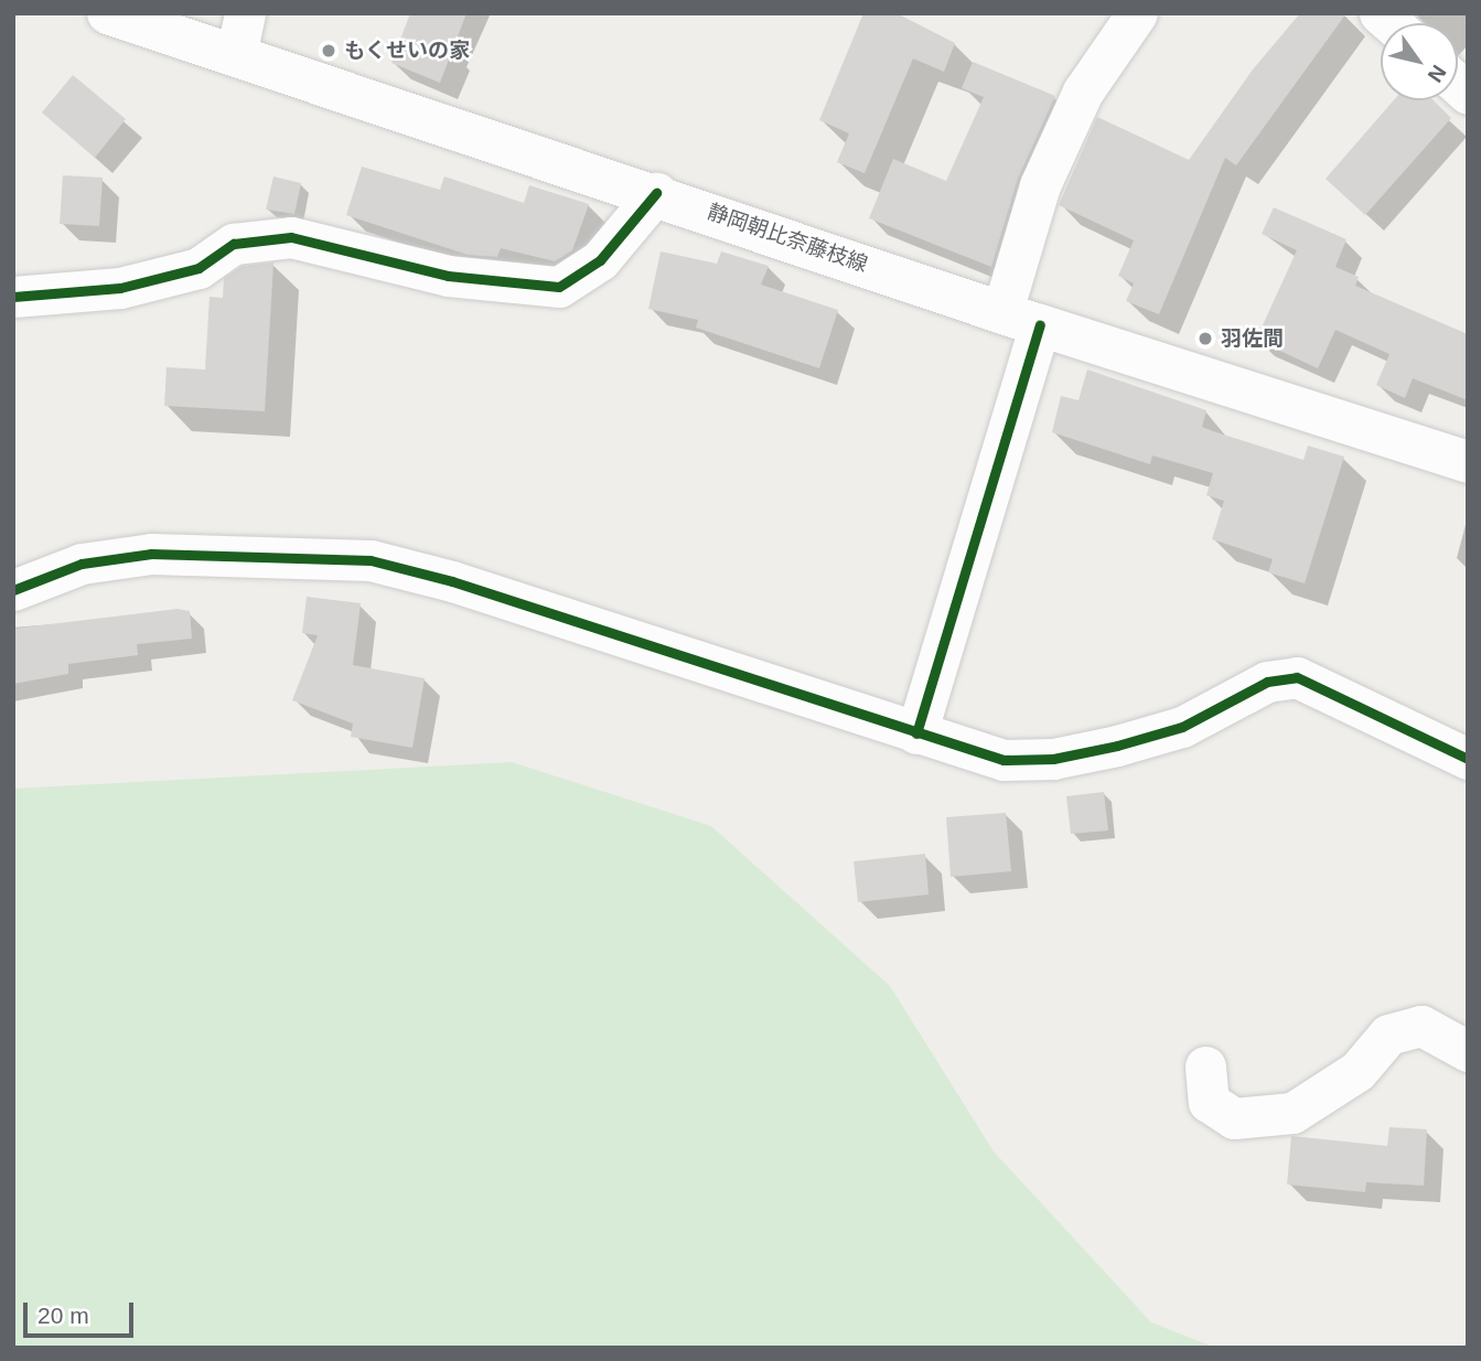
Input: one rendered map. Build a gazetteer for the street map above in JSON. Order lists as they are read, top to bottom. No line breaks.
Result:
{"streets":{"main road":["静岡朝比奈藤枝線"]},"places":["もくせいの家","羽佐間"],"scale_bar":"20 m","north":"bottom right"}
